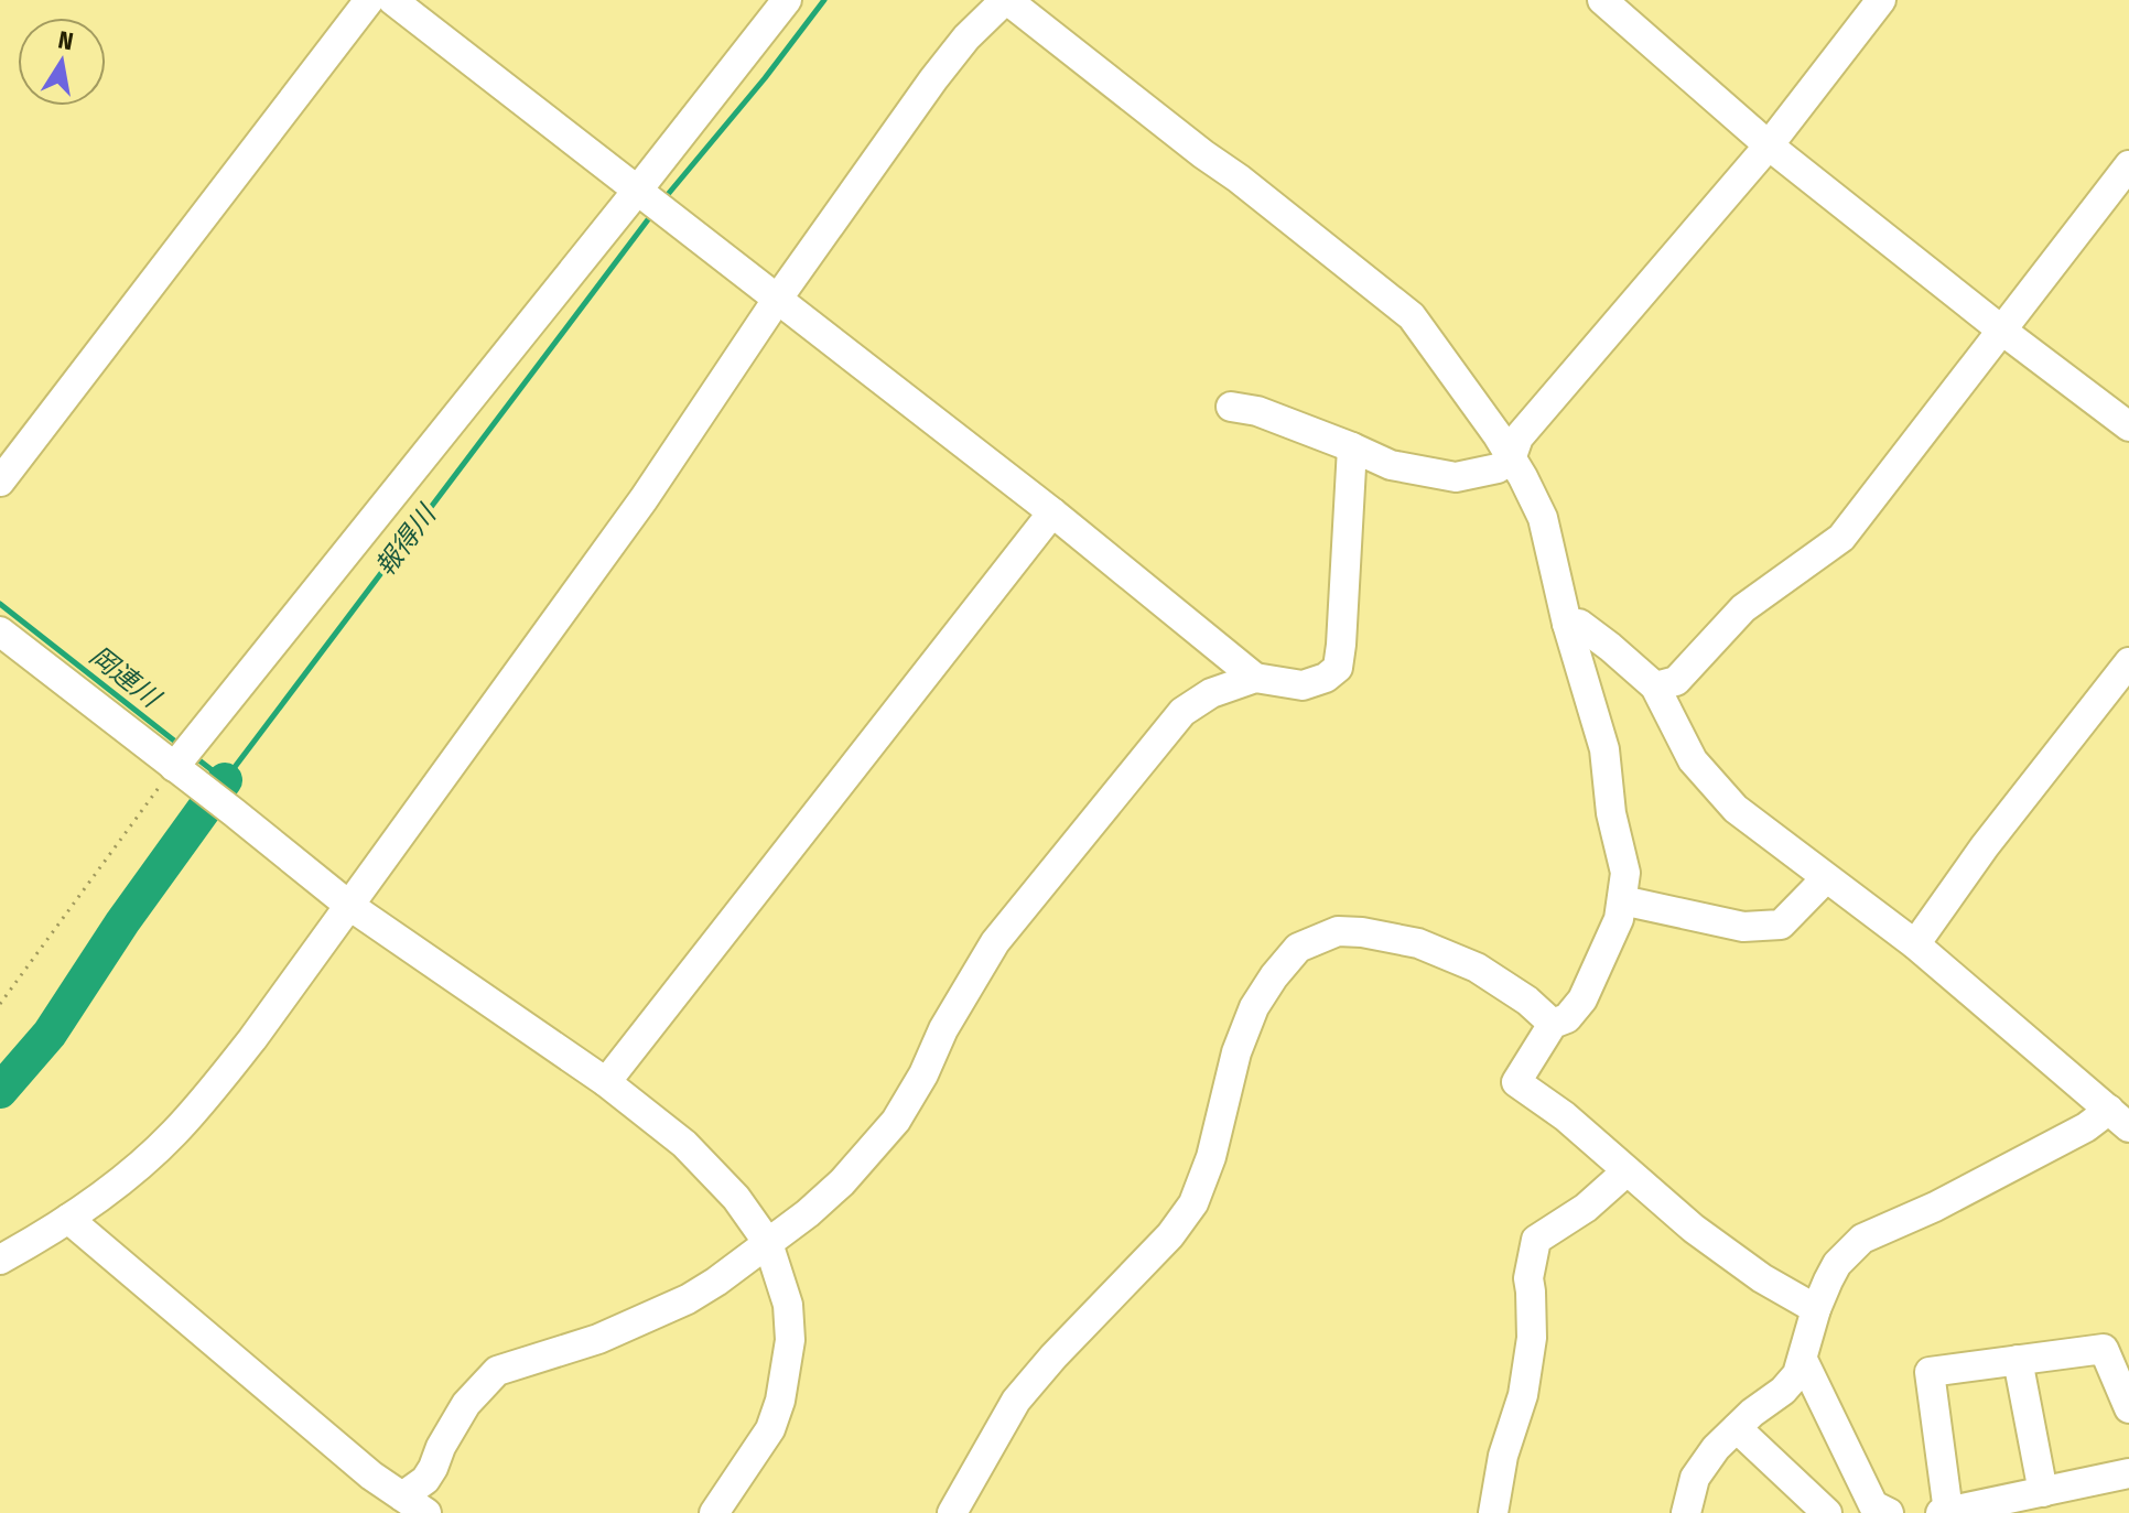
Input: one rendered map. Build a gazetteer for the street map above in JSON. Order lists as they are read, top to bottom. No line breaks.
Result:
{"water":["報得川","岡連川"],"north":"top"}
